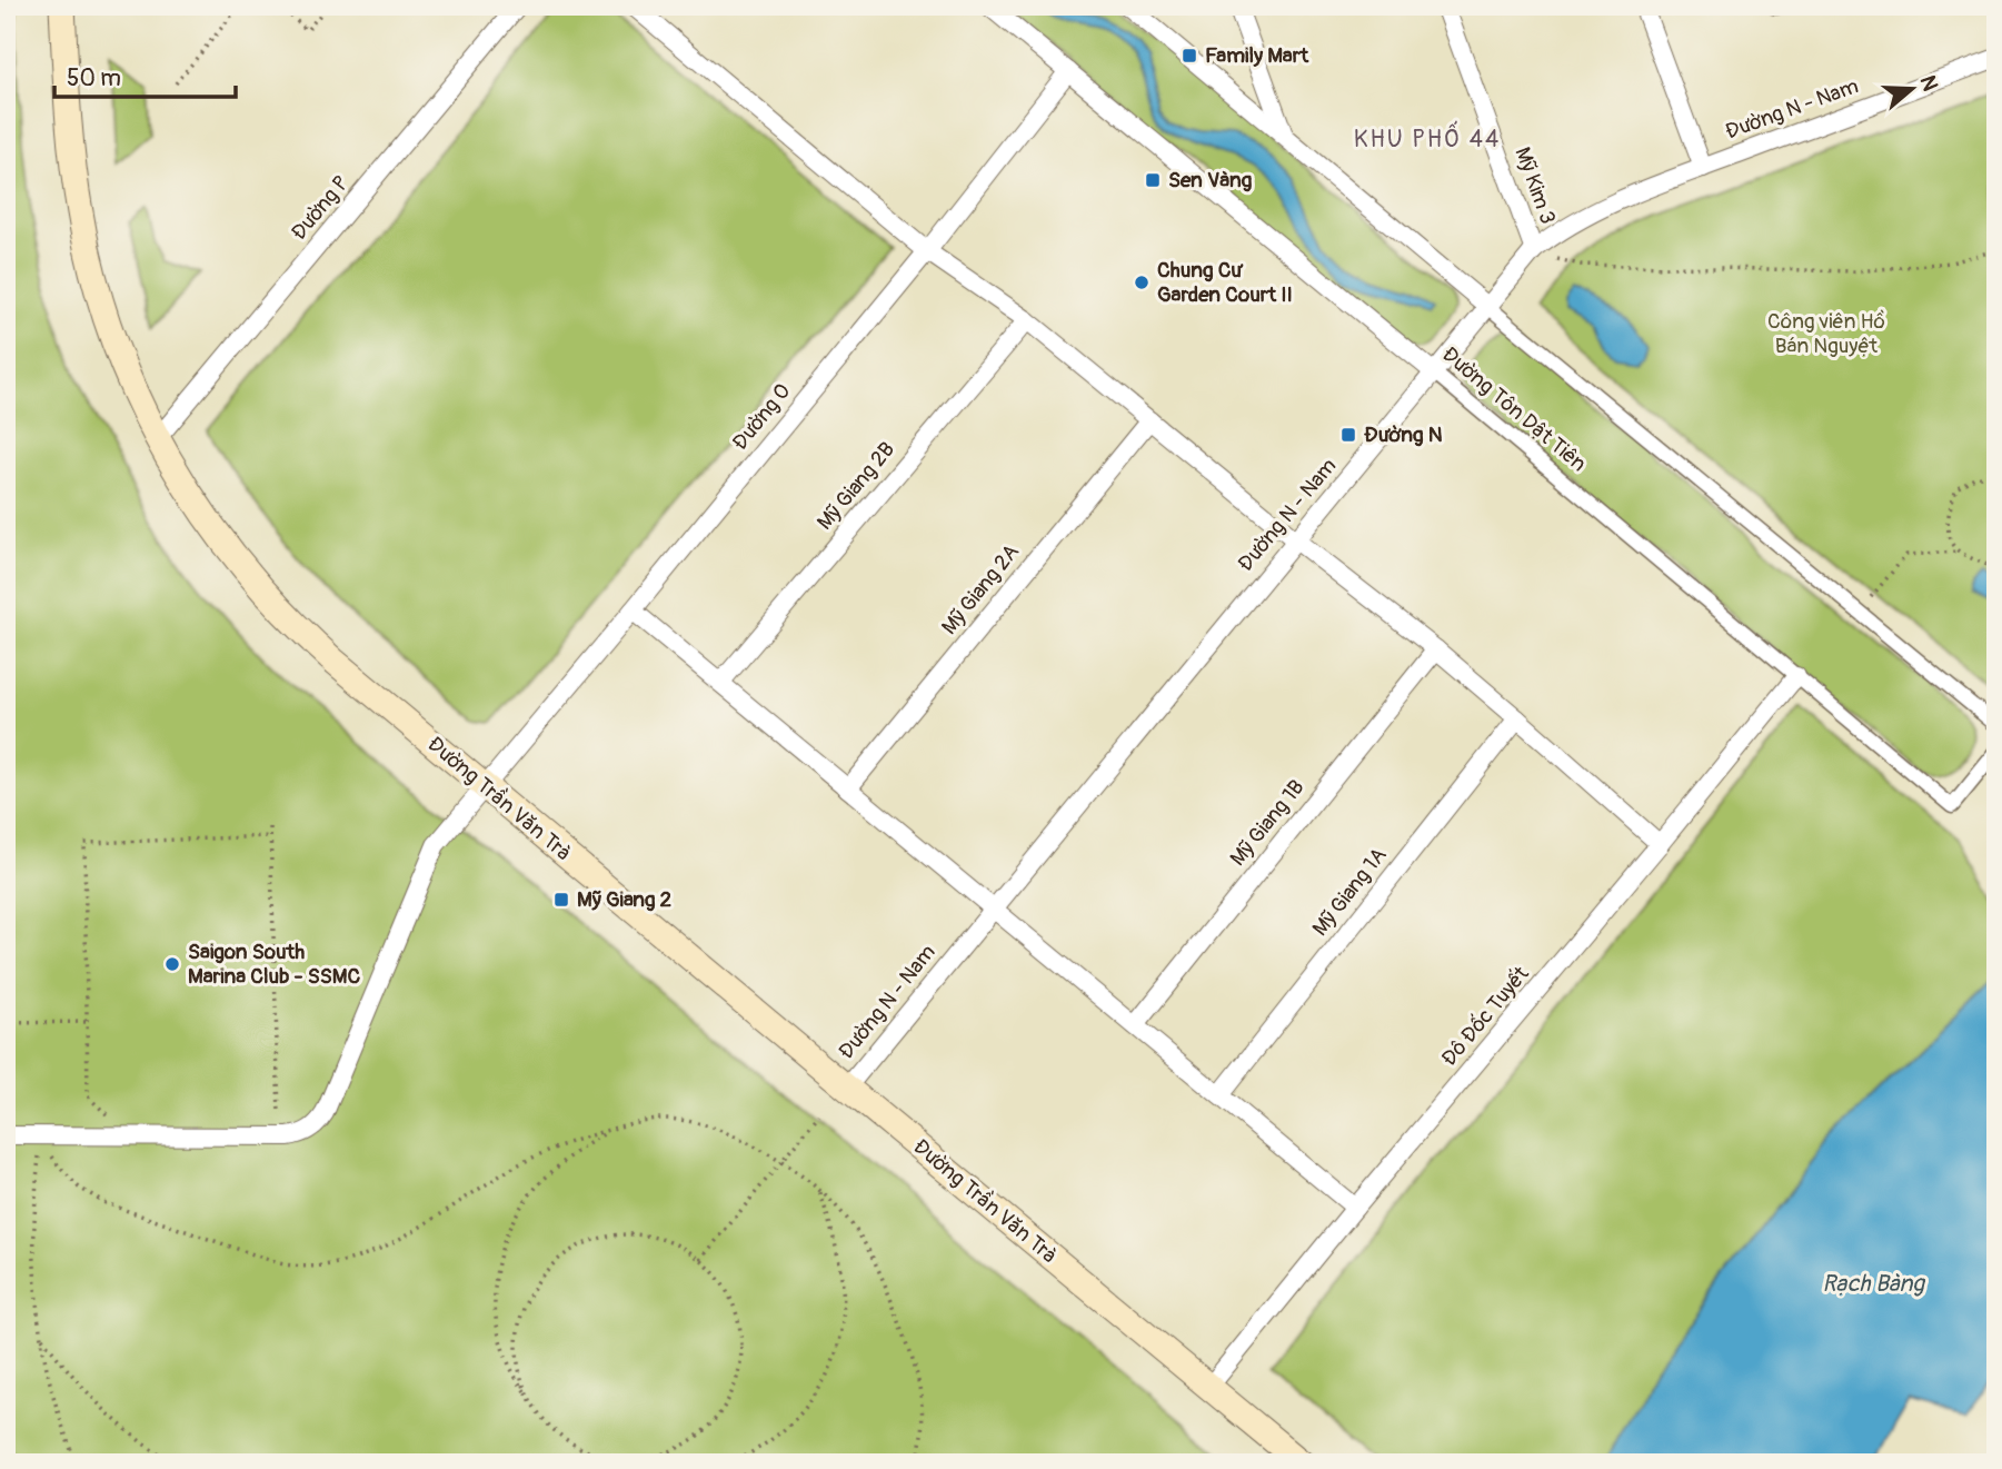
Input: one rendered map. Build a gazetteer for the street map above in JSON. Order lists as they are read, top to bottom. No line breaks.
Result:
{"streets":{"main road":["Đường Trần Văn Trà"],"street":["Đường N - Nam","Mỹ Kim 3","Đường P","Đường Tôn Dật Tiên","Đường O","Mỹ Giang 2B","Mỹ Giang 2A","Mỹ Giang 1B","Mỹ Giang 1A","Đô Đốc Tuyết"]},"crossings":[["Đường N - Nam","Mỹ Kim 3"],["Đường N - Nam","Đường Tôn Dật Tiên"],["Đường N - Nam","Đường Trần Văn Trà"],["Đường P","Đường Trần Văn Trà"],["Đường Tôn Dật Tiên","Đường O"],["Đường Tôn Dật Tiên","Đô Đốc Tuyết"],["Đường O","Đường Trần Văn Trà"],["Đường Trần Văn Trà","Đô Đốc Tuyết"]],"districts":["KHU PHỐ 44"],"water":["Rạch Bàng"],"parks":["Công viên Hồ Bán Nguyệt"],"places":{"transit":["Family Mart","Sen Vàng","Đường N","Mỹ Giang 2"],"other":["Chung Cư Garden Court II","Saigon South Marina Club - SSMC"]},"scale_bar":"50 m","north":"right"}
